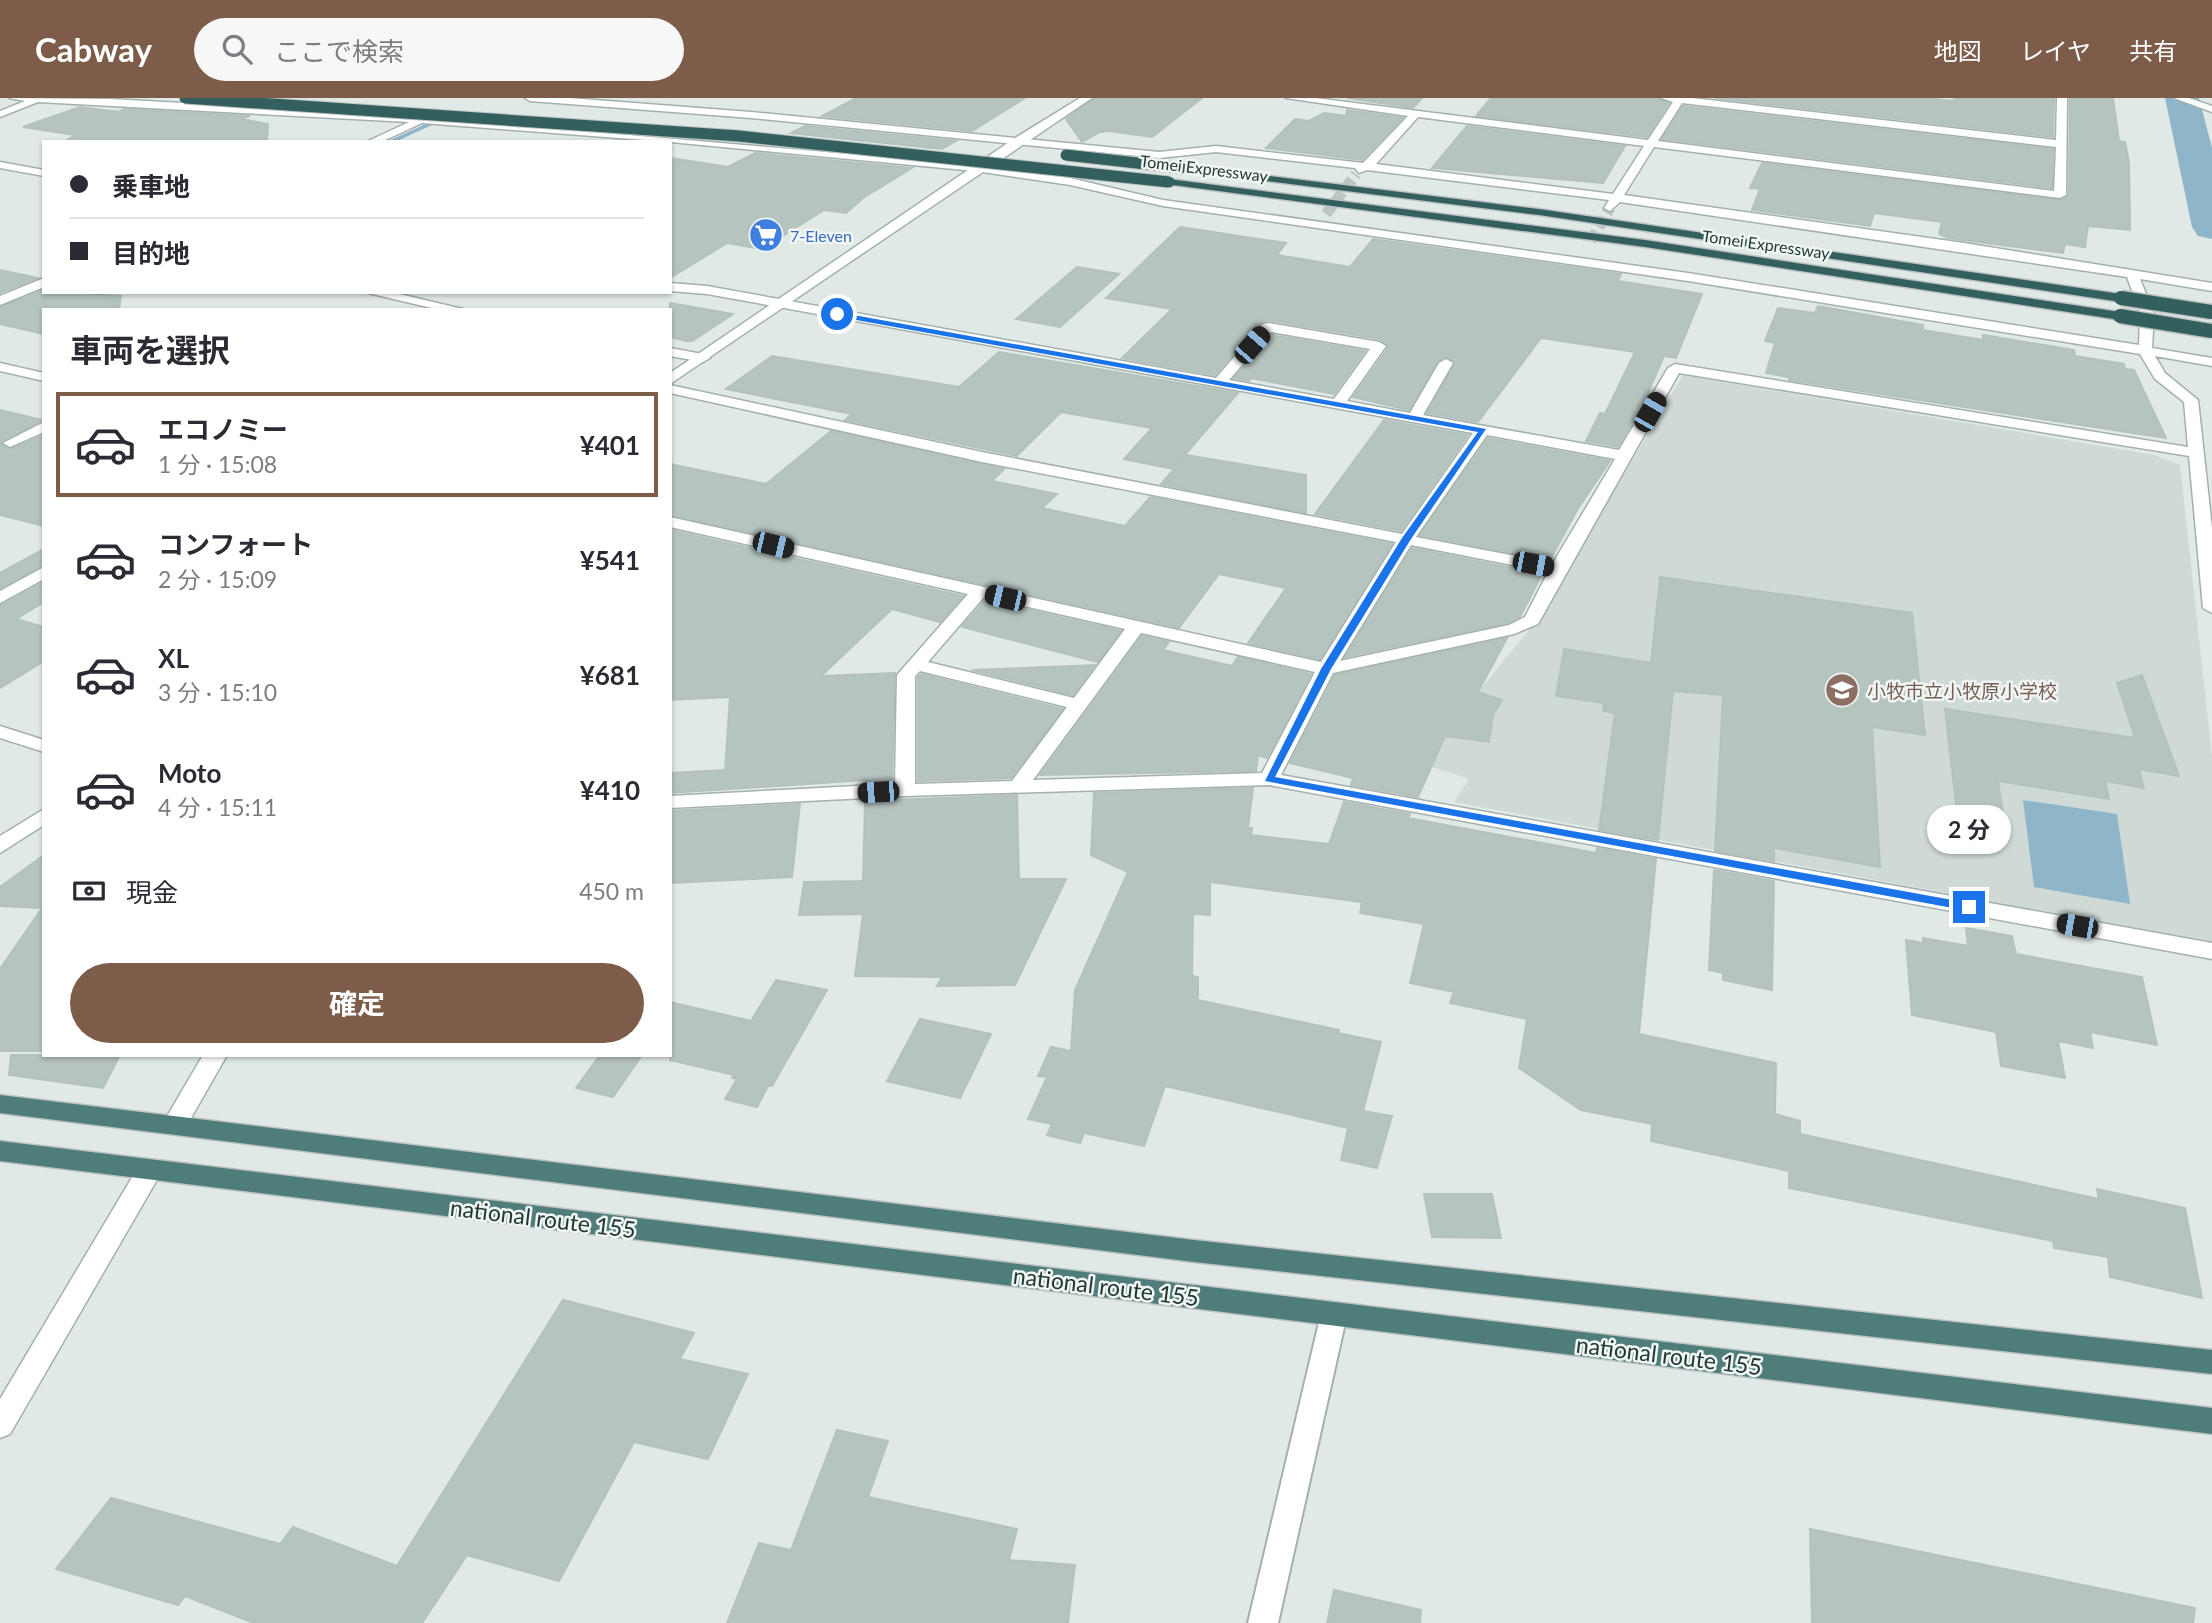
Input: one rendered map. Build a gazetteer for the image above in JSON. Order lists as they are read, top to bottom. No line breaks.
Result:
{"streets":{"highway":["Tomei Expressway","national route 155"]},"places":{"supermarket":["7-Eleven"],"school or university":["小牧市立小牧原小学校"]},"page":{"header":"Cabway","search":"ここで検索","nav":["地図","レイヤ","共有"],"banner":["乗車地","目的地"],"heading":"車両を選択","list":[{"name":"エコノミー","note":"1 分 · 15:08","value":"¥401"},{"name":"コンフォート","note":"2 分 · 15:09","value":"¥541"},{"name":"XL","note":"3 分 · 15:10","value":"¥681"},{"name":"Moto","note":"4 分 · 15:11","value":"¥410"}],"bubble":"2 分","pay":["現金","450 m"],"buttons":"確定"}}
